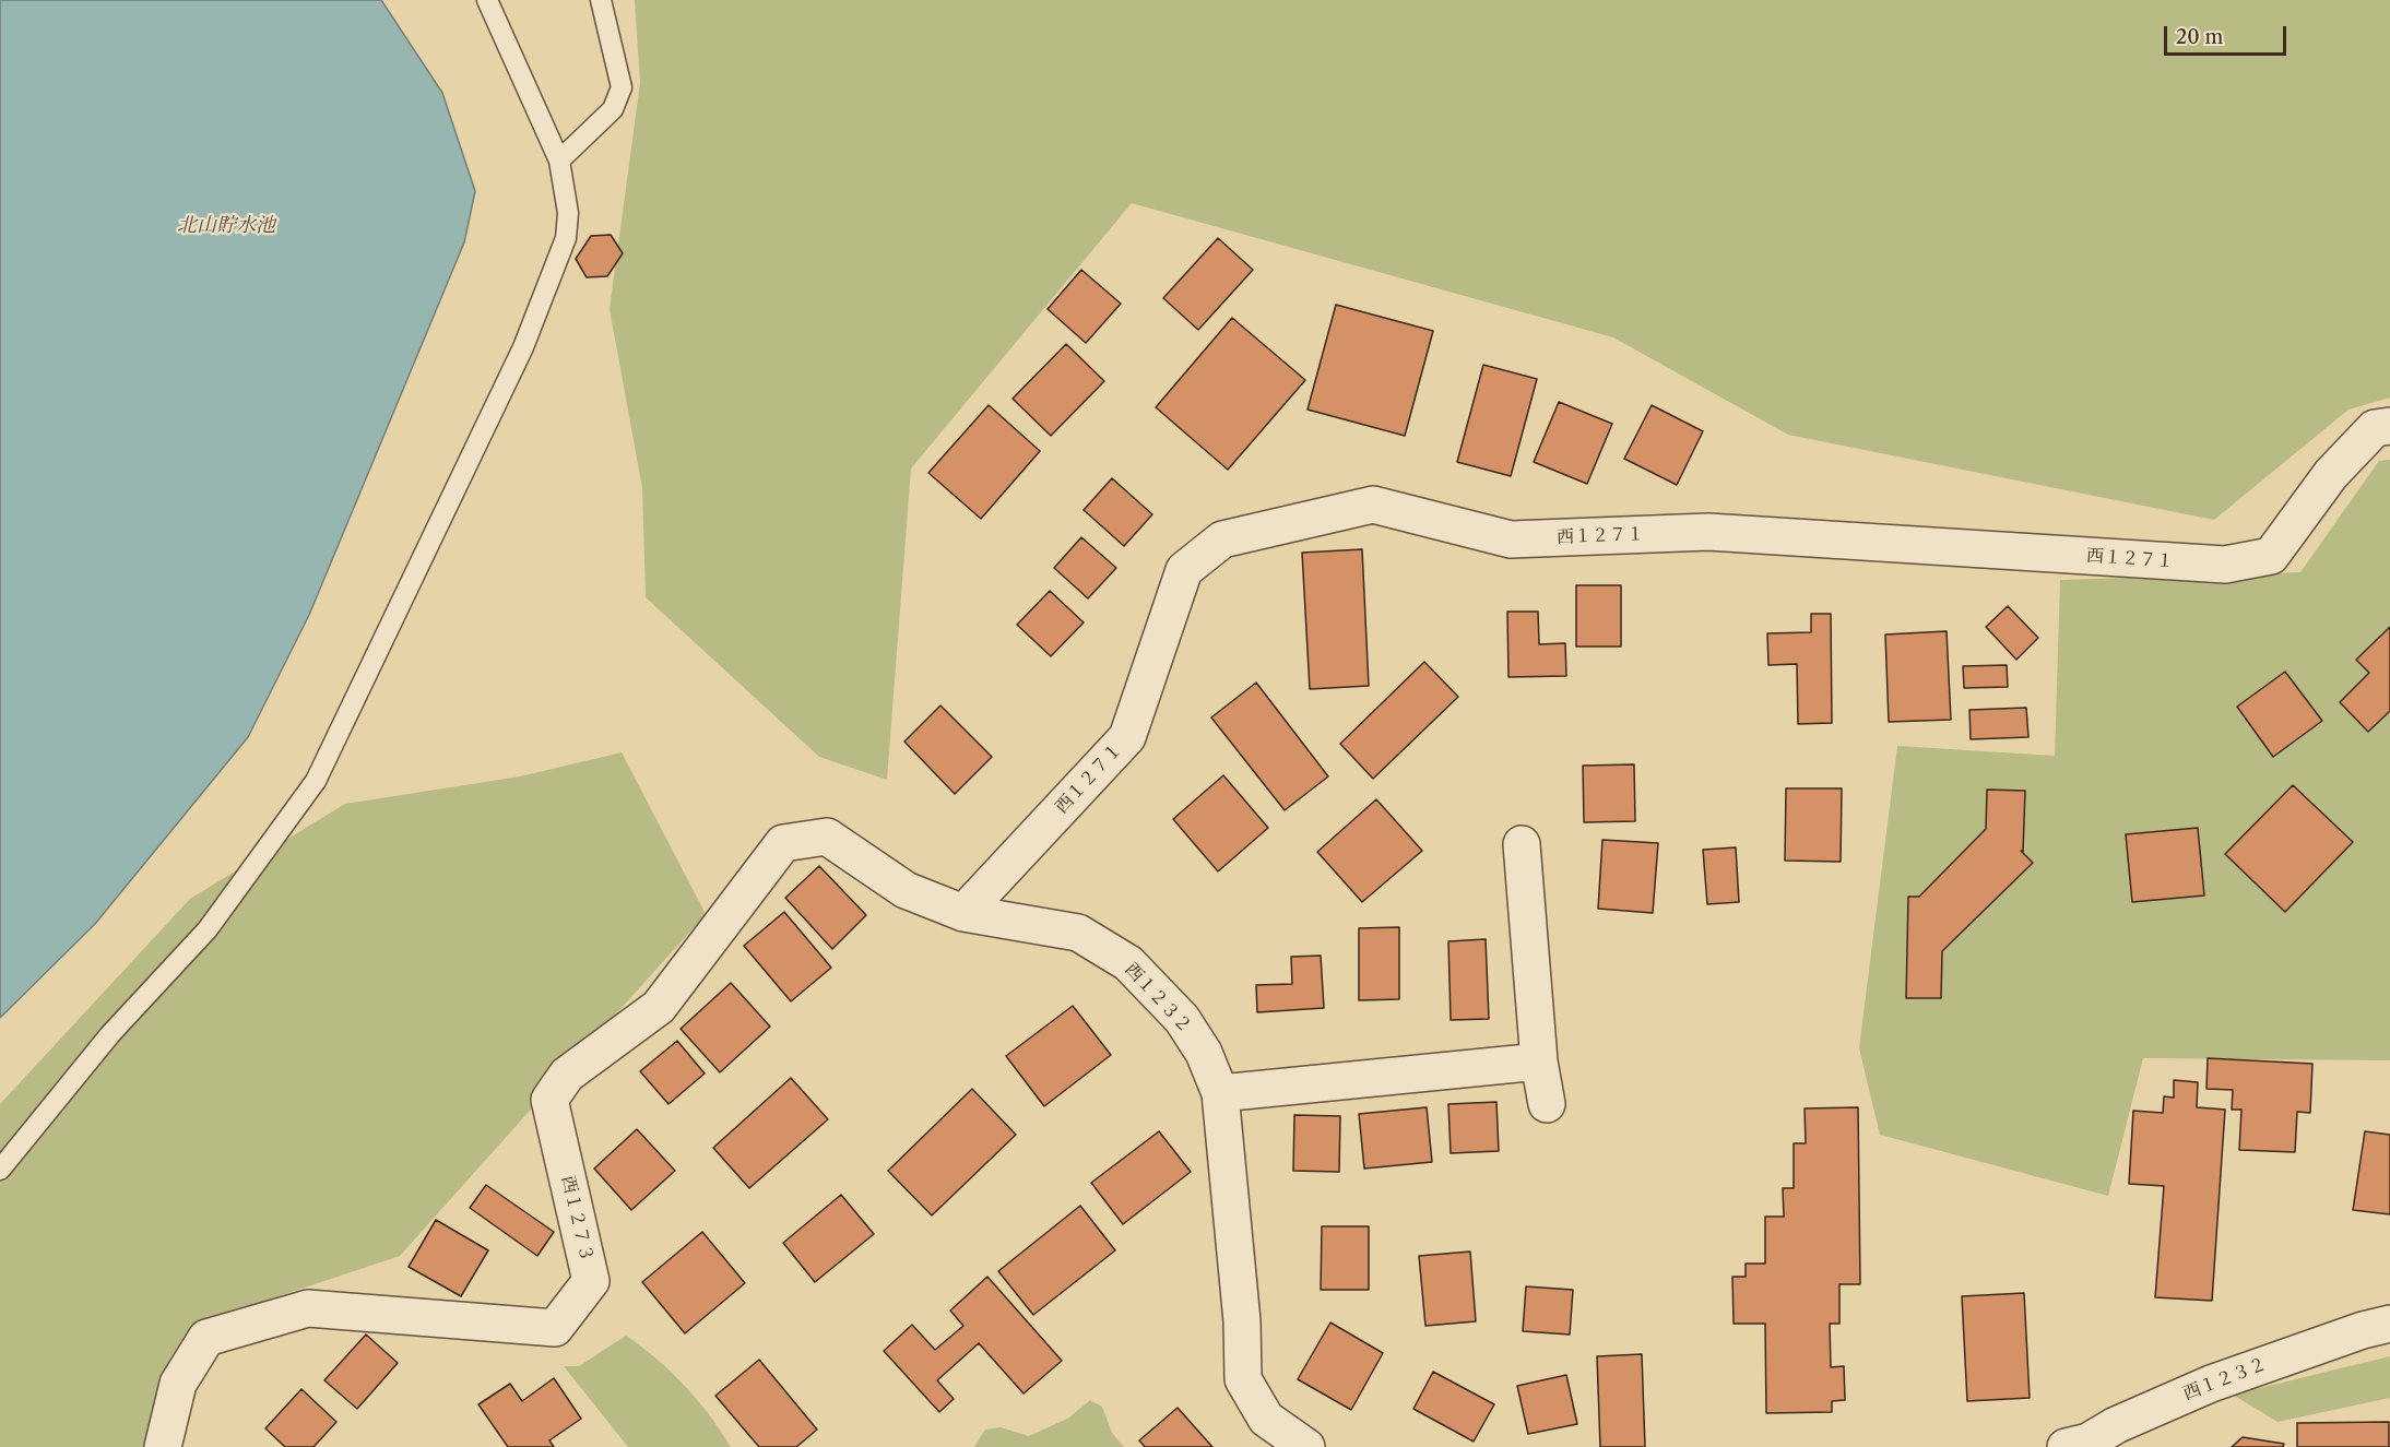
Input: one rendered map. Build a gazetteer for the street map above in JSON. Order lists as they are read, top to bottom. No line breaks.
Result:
{"streets":{"street":["西１２７１","西１２３２","西１２７３"]},"crossings":[["西１２７１","西１２３２"],["西１２３２","西１２７３"]],"water":["北山貯水池"],"scale_bar":"20 m"}
